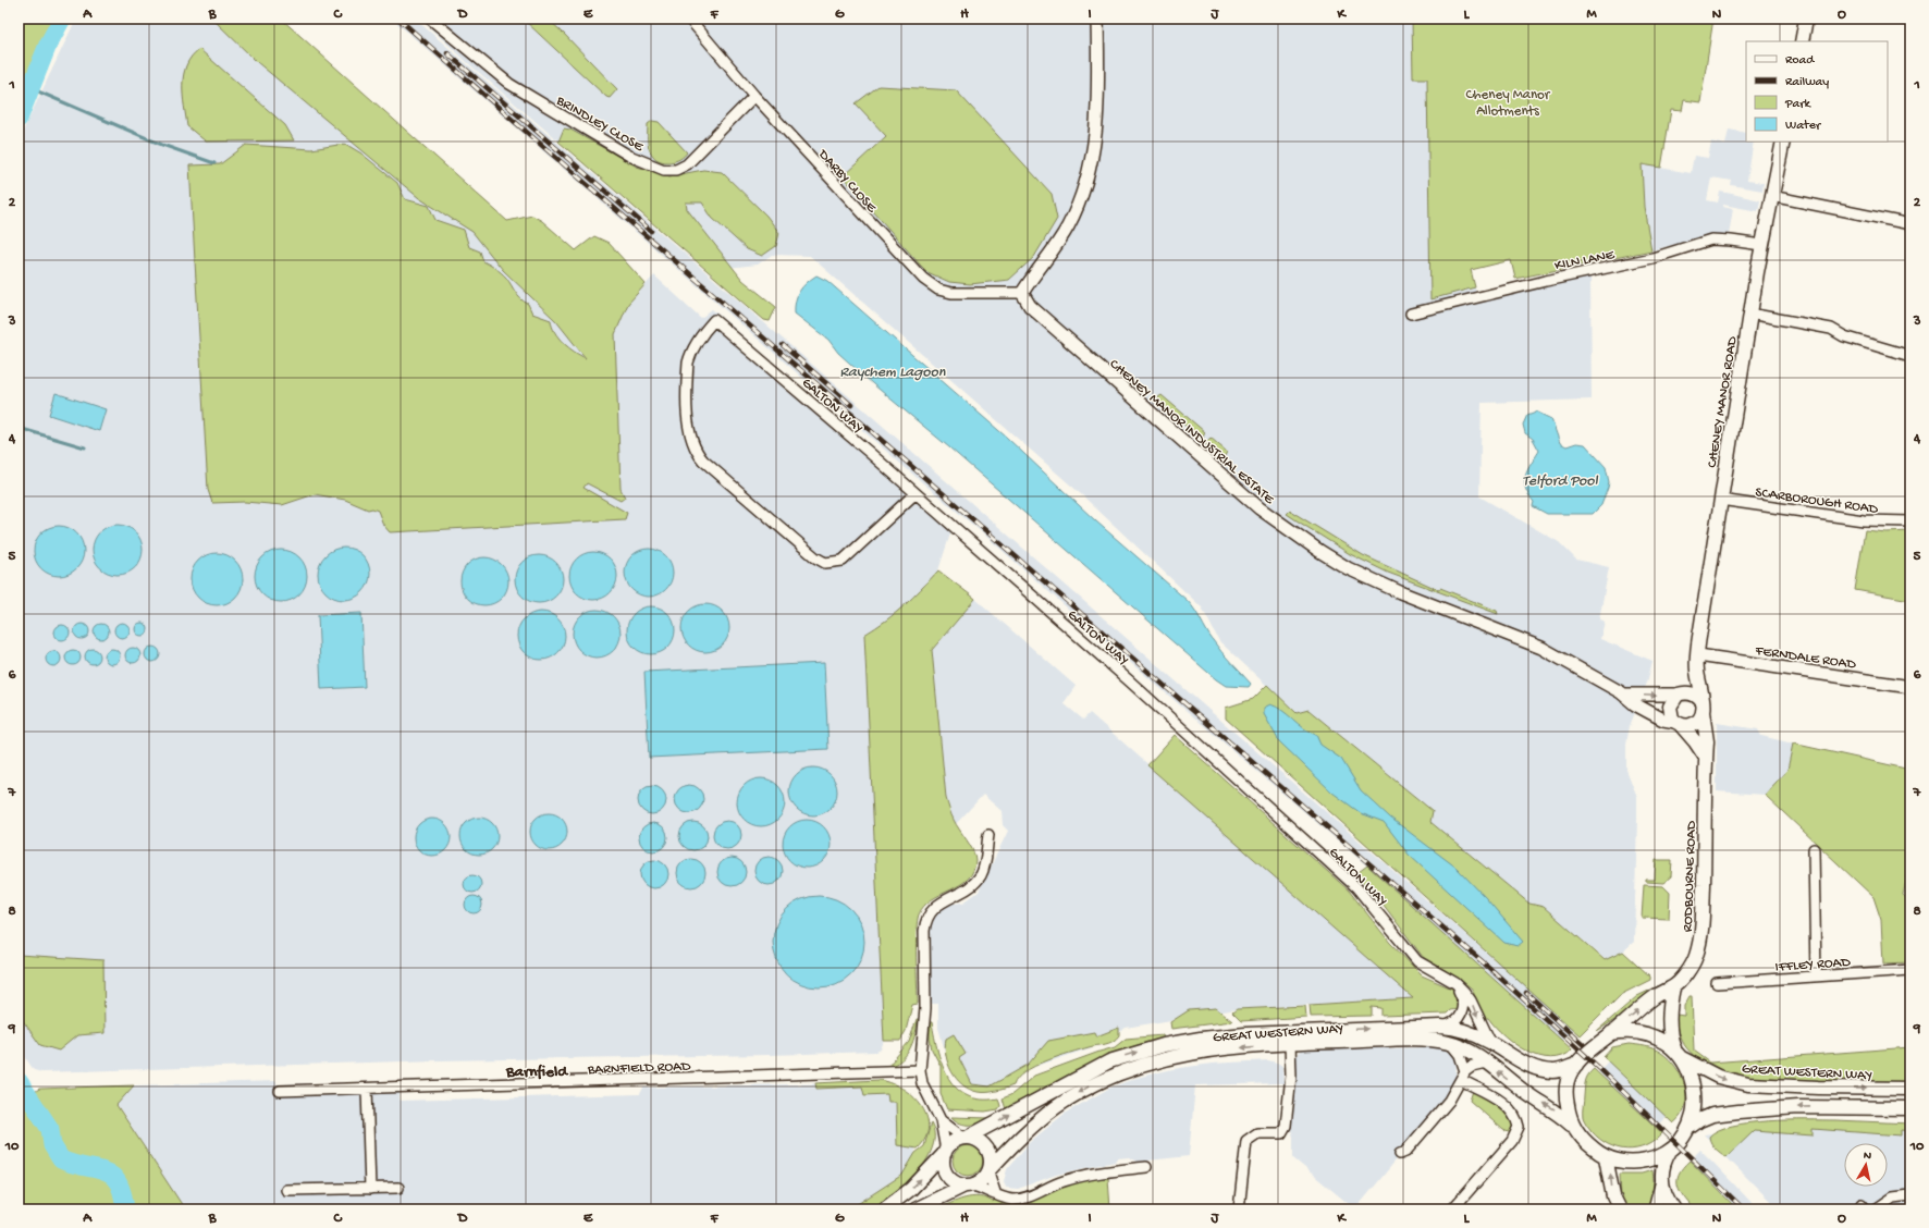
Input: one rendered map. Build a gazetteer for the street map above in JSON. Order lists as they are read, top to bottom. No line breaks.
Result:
{"streets":{"main road":["CHENEY MANOR ROAD","RODBOURNE ROAD","GREAT WESTERN WAY"],"street":["BRINDLEY CLOSE","DARBY CLOSE","KILN LANE","GALTON WAY","CHENEY MANOR INDUSTRIAL ESTATE","SCARBOROUGH ROAD","FERNDALE ROAD","IFFLEY ROAD","BARNFIELD ROAD"]},"crossings":[["BRINDLEY CLOSE","DARBY CLOSE"],["DARBY CLOSE","CHENEY MANOR INDUSTRIAL ESTATE"],["KILN LANE","CHENEY MANOR ROAD"],["CHENEY MANOR ROAD","CHENEY MANOR INDUSTRIAL ESTATE"],["CHENEY MANOR ROAD","SCARBOROUGH ROAD"],["CHENEY MANOR ROAD","FERNDALE ROAD"],["CHENEY MANOR ROAD","RODBOURNE ROAD"],["GALTON WAY","GREAT WESTERN WAY"],["CHENEY MANOR INDUSTRIAL ESTATE","RODBOURNE ROAD"],["RODBOURNE ROAD","GREAT WESTERN WAY"]],"districts":["Barnfield"],"water":["Raychem Lagoon","Telford Pool"],"parks":["Cheney Manor Allotments"],"legend":["Road","Railway","Park","Water"],"north":"top","grid":{"columns":["A","B","C","D","E","F","G","H","I","J","K","L","M","N","O"],"rows":["1","2","3","4","5","6","7","8","9","10"]}}
